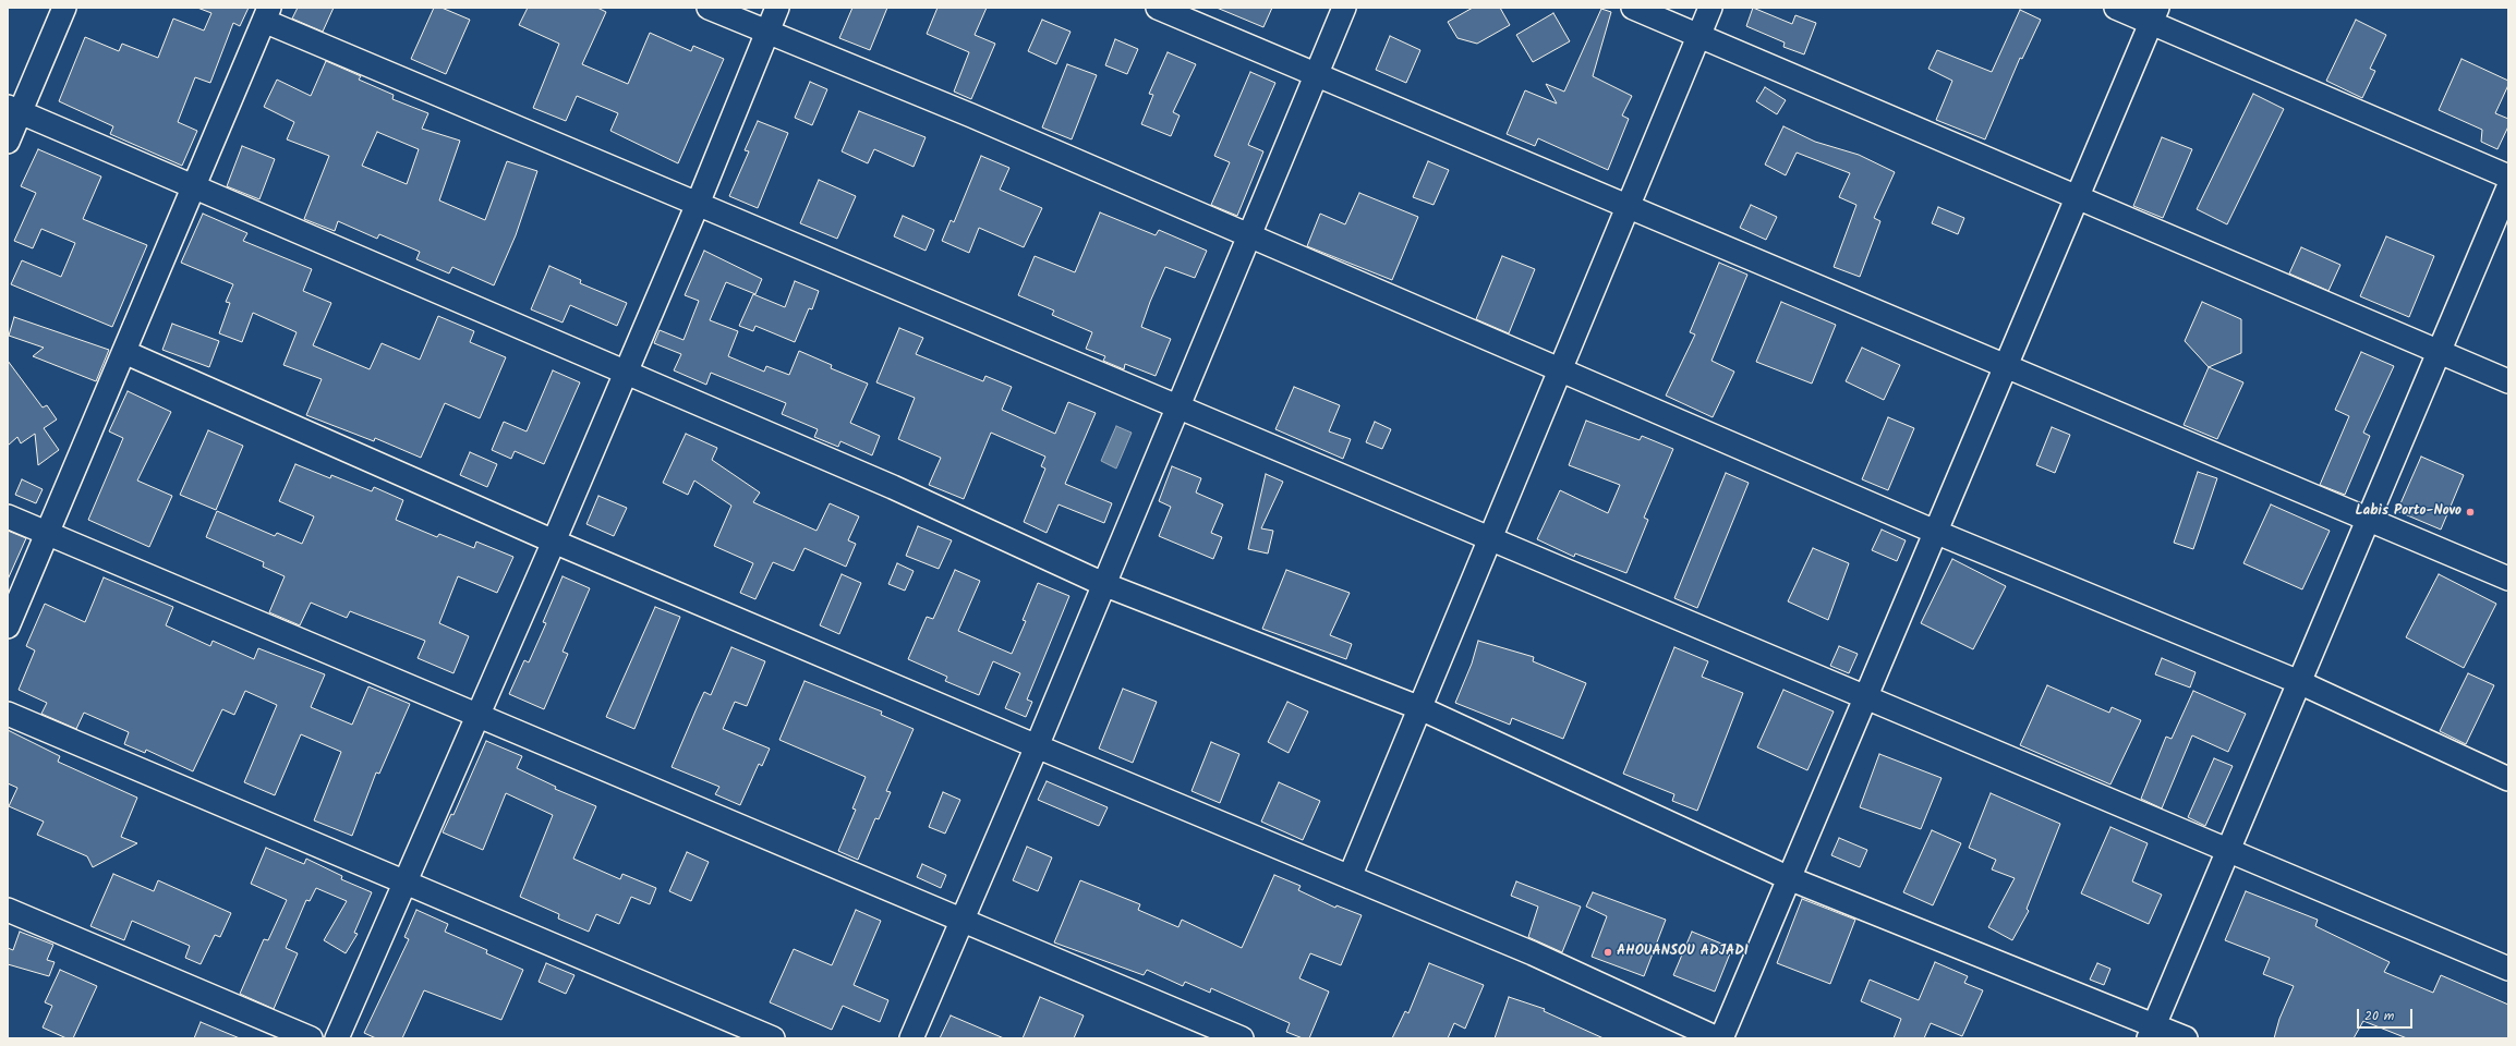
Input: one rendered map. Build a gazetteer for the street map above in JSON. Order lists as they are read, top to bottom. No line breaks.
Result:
{"places":["Labis Porto-Novo","AHOUANSOU ADJADI"],"scale_bar":"20 m"}
